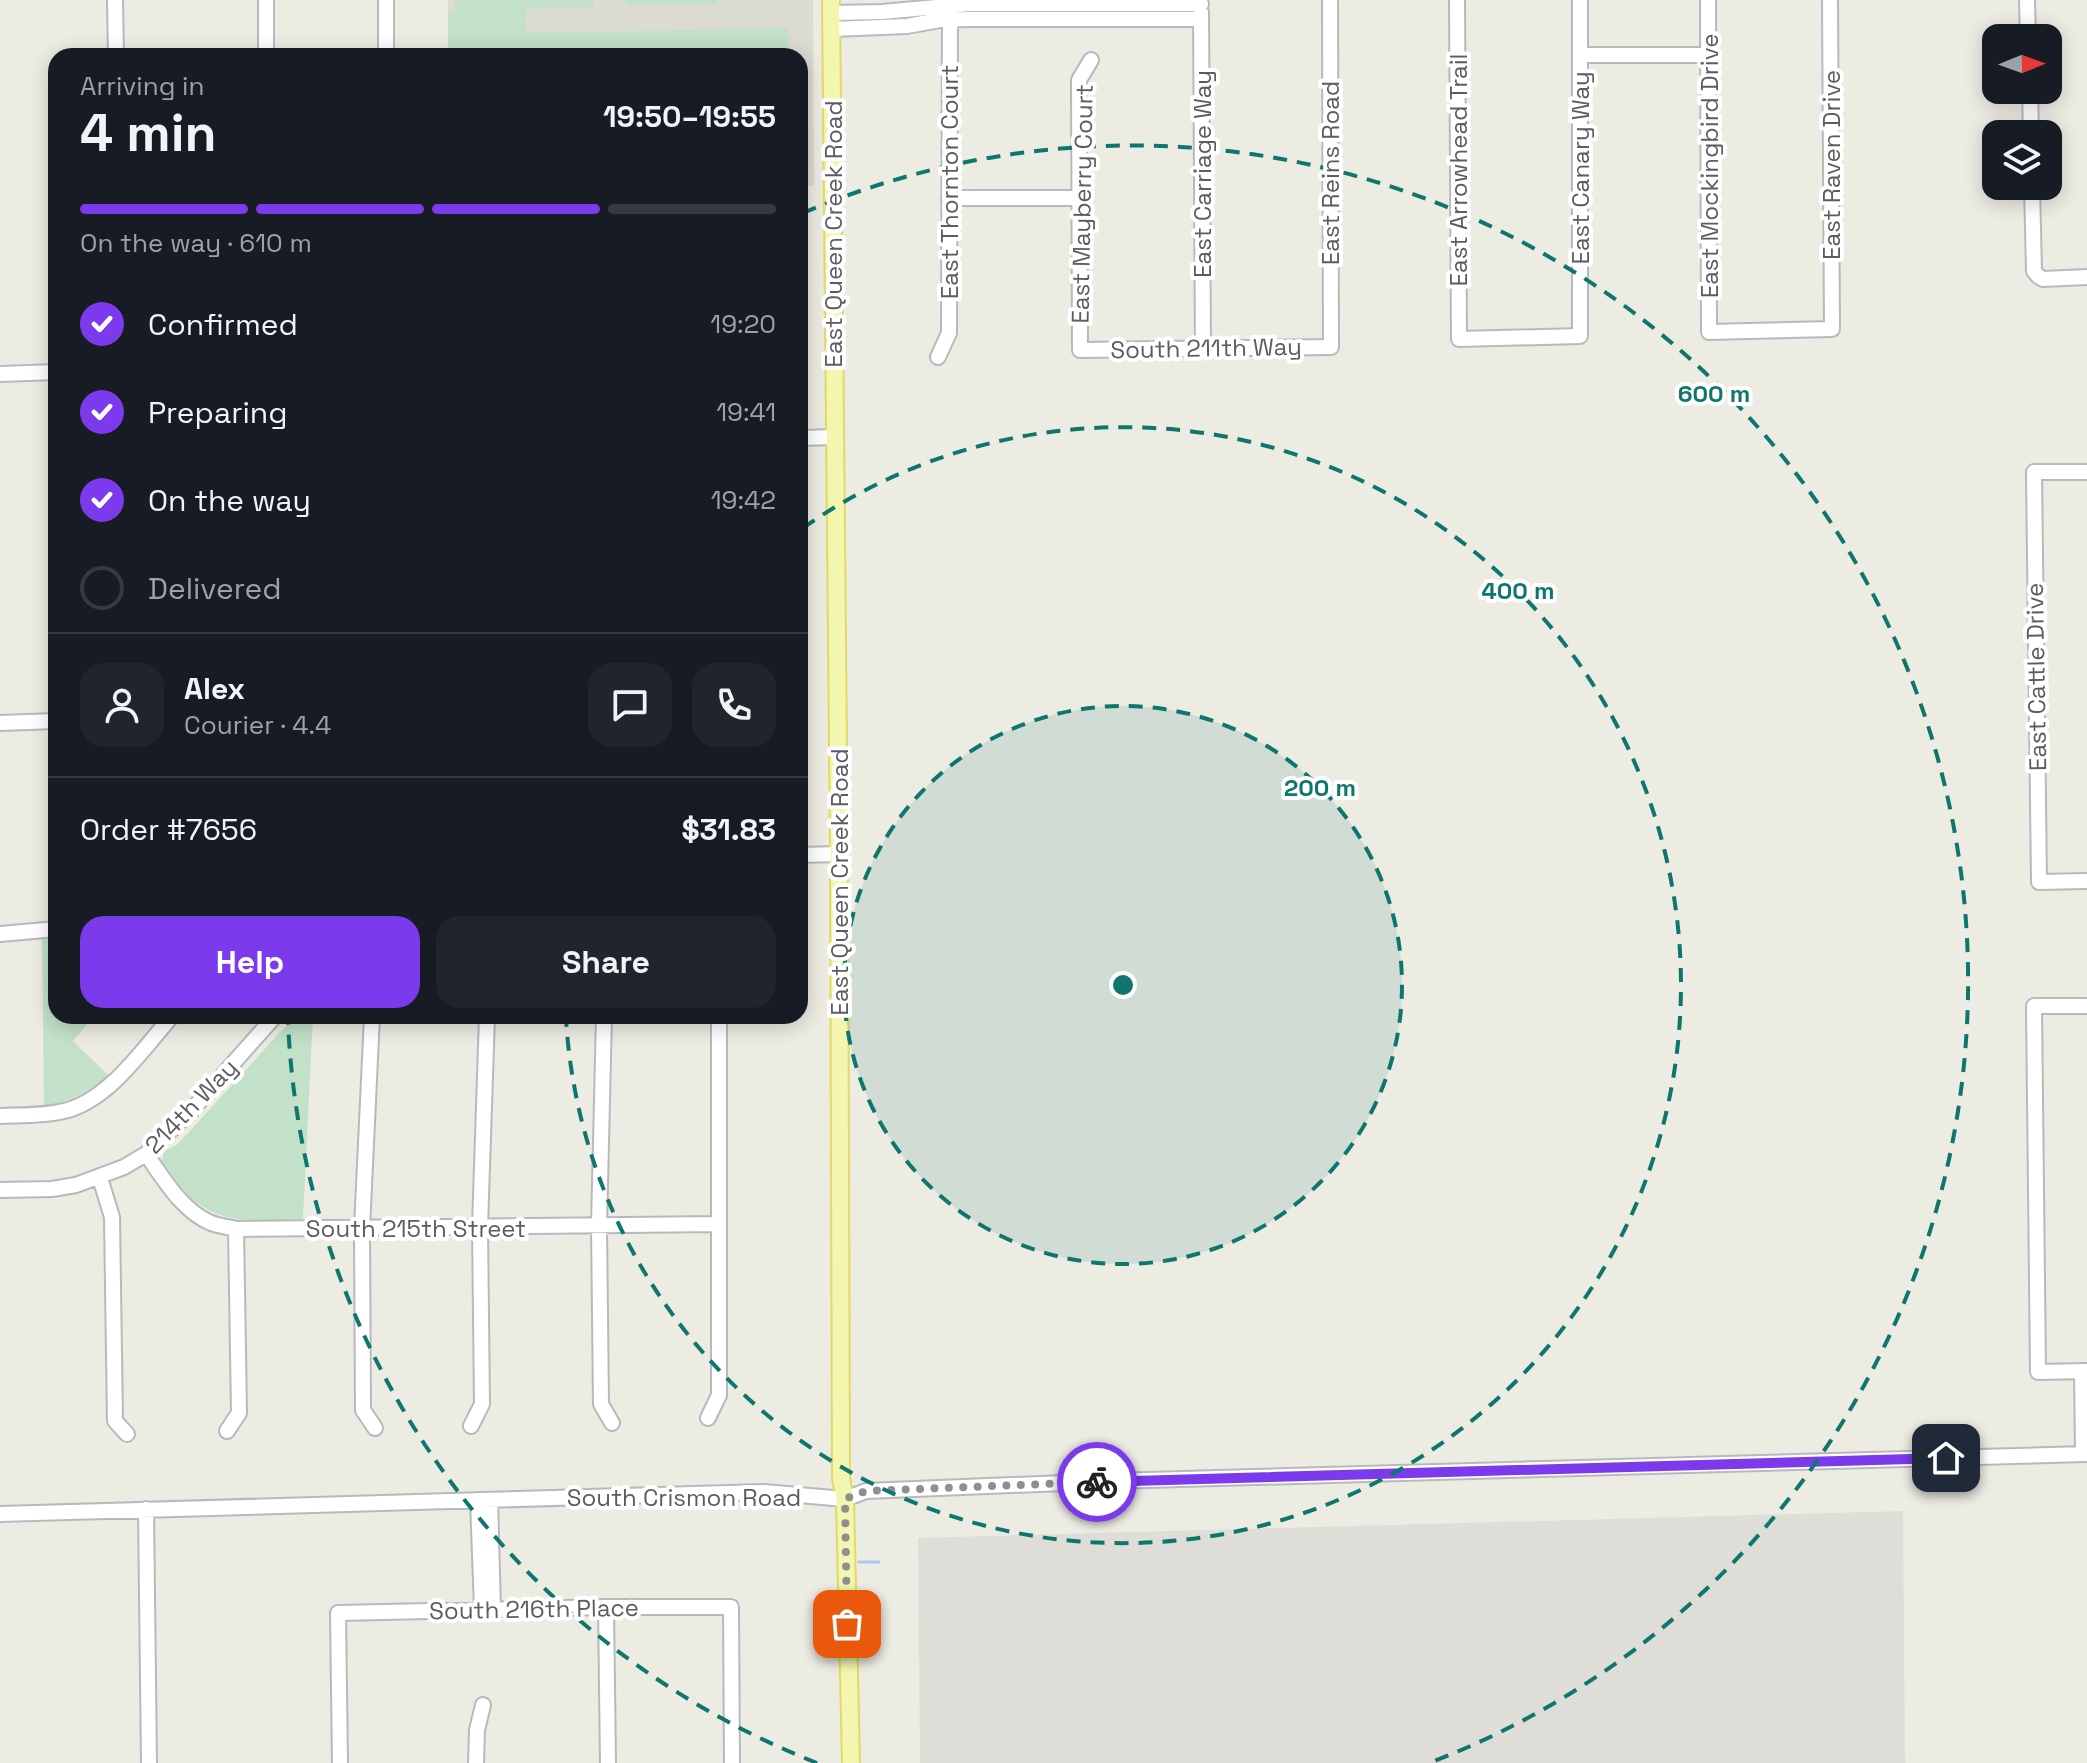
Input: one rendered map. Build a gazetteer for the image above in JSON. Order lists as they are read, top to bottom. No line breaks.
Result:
{"streets":{"main road":["East Queen Creek Road"],"street":["East Raven Drive","East Mockingbird Drive","East Canary Way","East Arrowhead Trail","East Reins Road","East Carriage Way","East Thornton Court","East Mayberry Court","South 211th Way","East Cattle Drive","214th Way","South 215th Street","South Crismon Road","South 216th Place"]},"crossings":[["East Raven Drive","East Mockingbird Drive"],["East Canary Way","East Arrowhead Trail"],["East Reins Road","South 211th Way"],["East Carriage Way","South 211th Way"],["East Mayberry Court","South 211th Way"],["East Queen Creek Road","South Crismon Road"],["214th Way","South 215th Street"]],"north":"right","page":{"heading":["4 min","Arriving in","19:50–19:55"],"panel":["Alex","Courier · 4.4","Order #7656","$31.83"],"bar":"On the way · 610 m","list":[["Confirmed","19:20"],["Preparing","19:41"],["On the way","19:42"],"Delivered"],"buttons":["Help","Share"]},"rings":["600 m","400 m","200 m"]}
